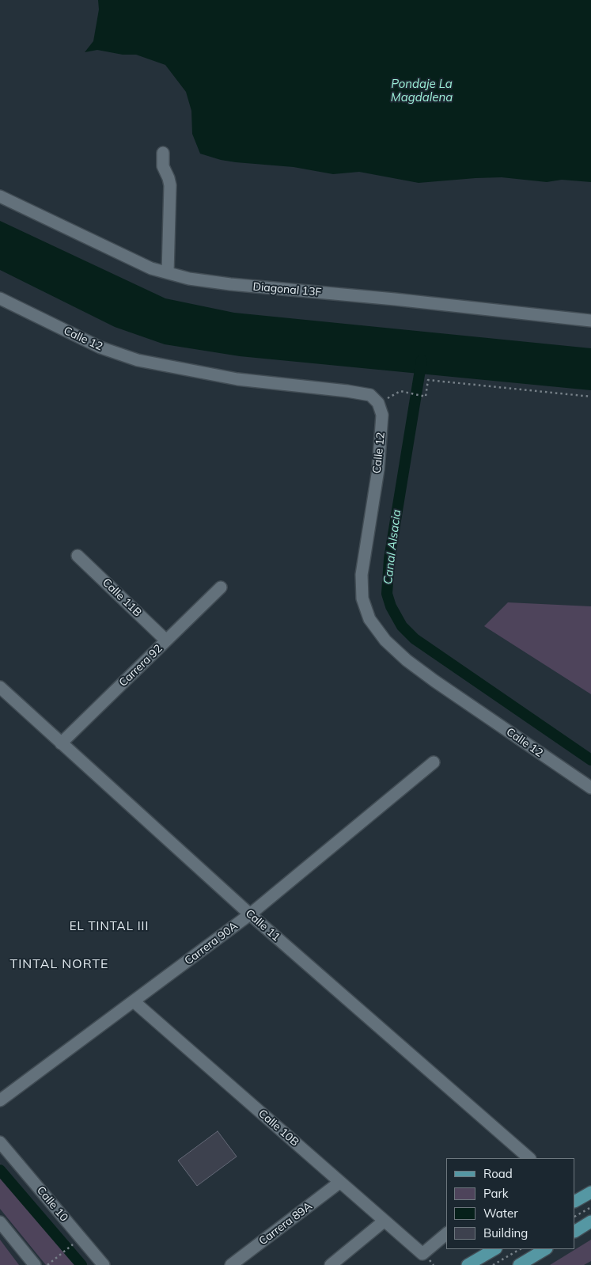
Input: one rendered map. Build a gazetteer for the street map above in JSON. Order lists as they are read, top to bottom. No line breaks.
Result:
{"streets":{"street":["Diagonal 13F","Calle 12","Calle 11B","Carrera 92","Calle 11","Carrera 90A","Calle 10B","Calle 10","Carrera 89A"]},"crossings":[["Calle 11B","Carrera 92"],["Carrera 92","Calle 11"],["Calle 11","Carrera 90A"],["Carrera 90A","Calle 10B"],["Calle 10B","Carrera 89A"]],"districts":["EL TINTAL III","TINTAL NORTE"],"water":["Pondaje La Magdalena","Canal Alsacia"],"legend":["Road","Park","Water","Building"]}
